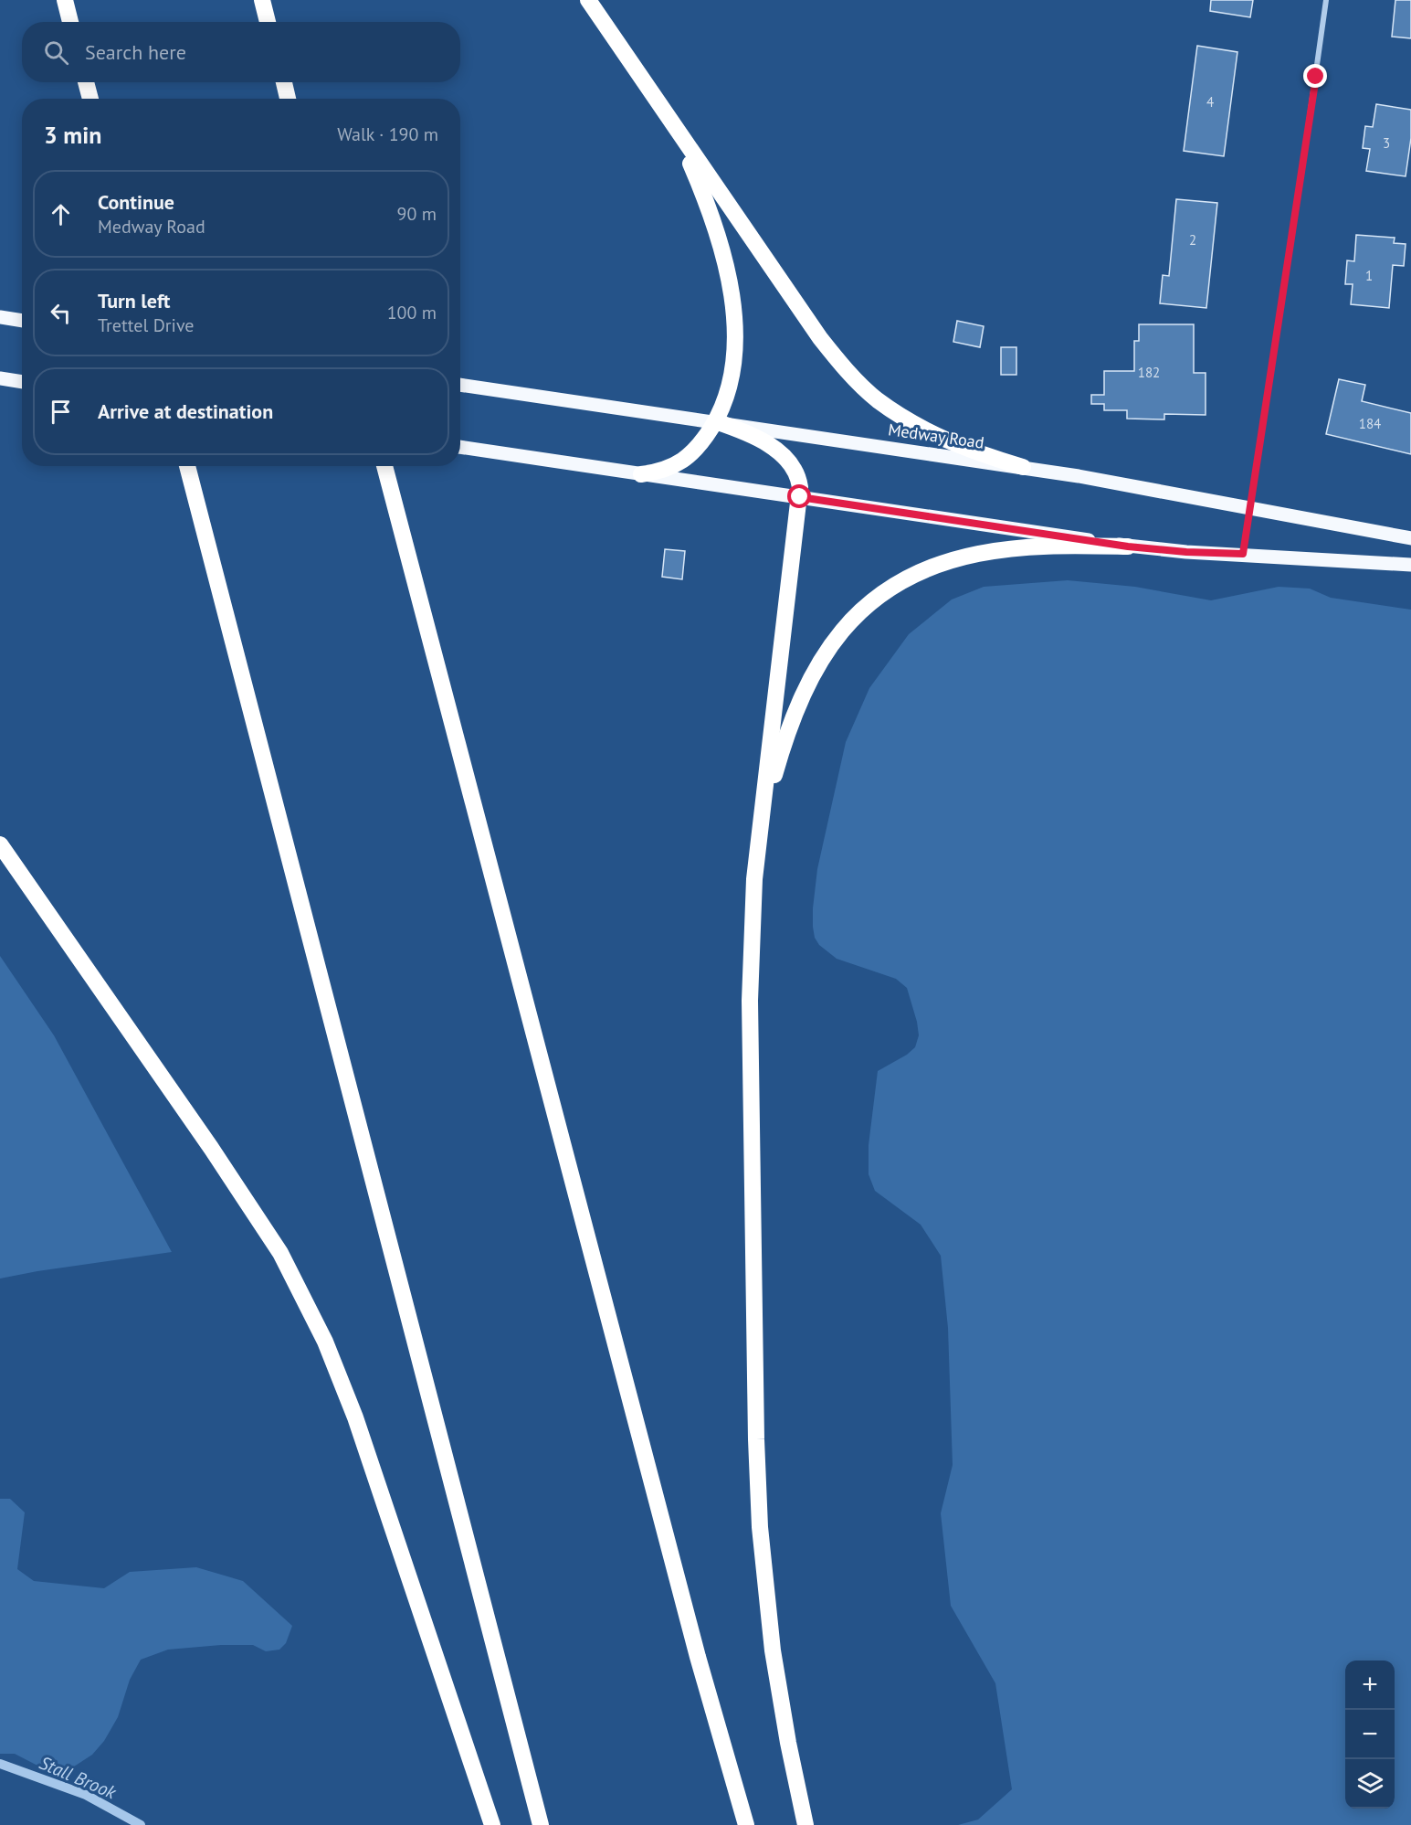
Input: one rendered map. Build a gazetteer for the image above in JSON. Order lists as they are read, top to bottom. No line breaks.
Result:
{"streets":{"main road":["Medway Road"]},"water":["Stall Brook"],"house_numbers":["4","3","2","1","182","184"],"page":{"search":"Search here","heading":["3 min","Walk · 190 m"],"list":[["Continue","Medway Road","90 m"],["Turn left","Trettel Drive","100 m"],"Arrive at destination"],"map_buttons":["+","−"]}}
